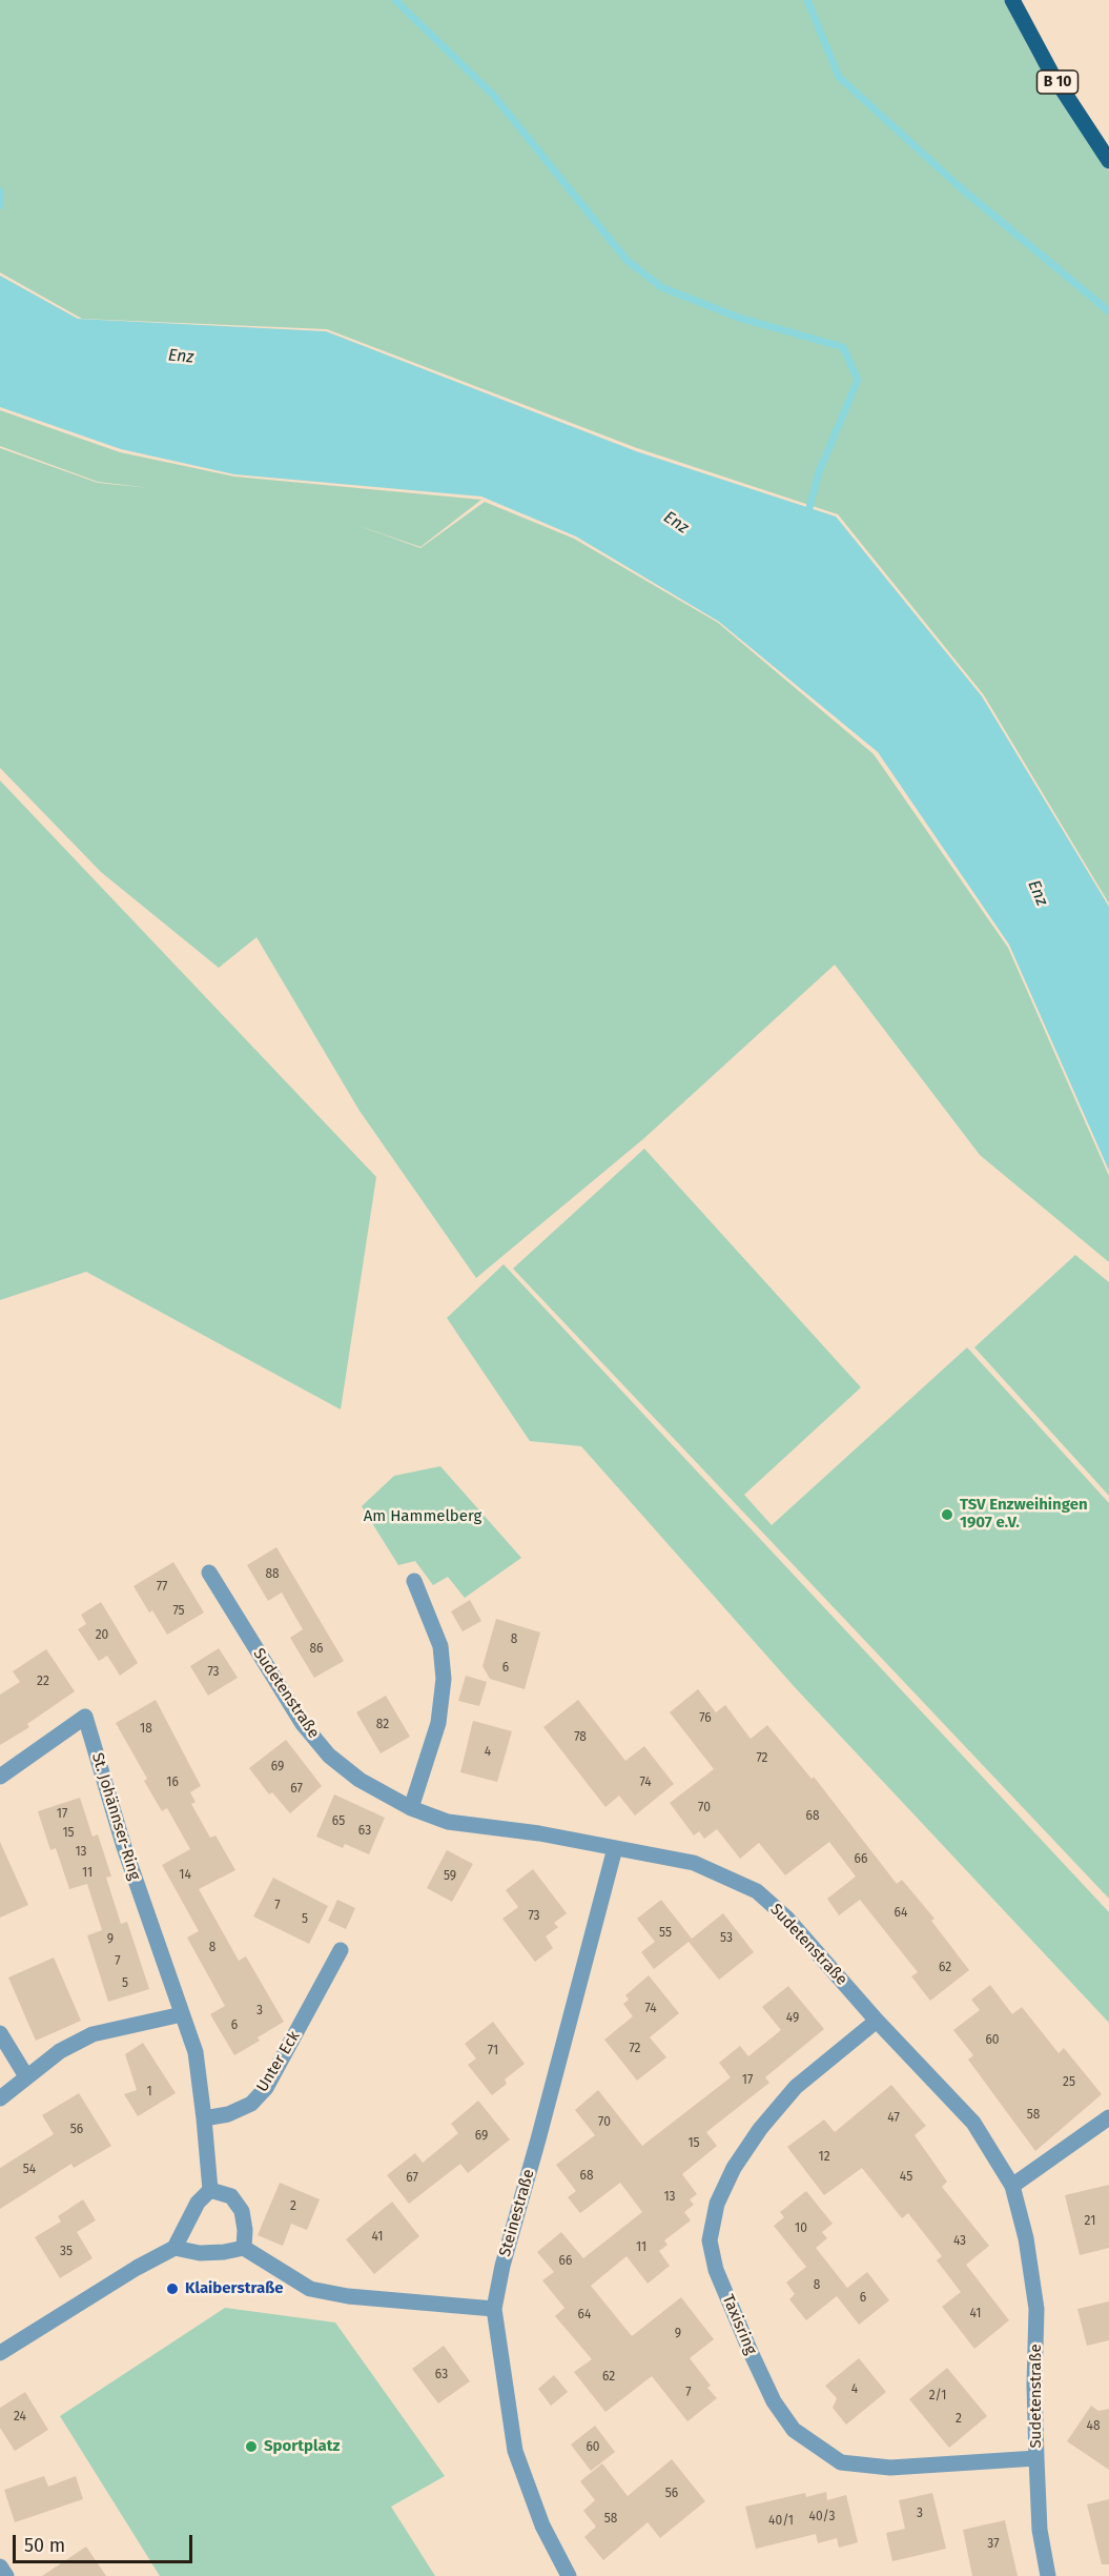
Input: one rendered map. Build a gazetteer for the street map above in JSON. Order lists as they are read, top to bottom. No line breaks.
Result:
{"streets":{"main road":["B 10"],"street":["Sudetenstraße","St. Johännser-Ring","Unter Eck","Steinestraße","Taxisring"]},"crossings":[["Sudetenstraße","Steinestraße"],["Sudetenstraße","Taxisring"],["St. Johännser-Ring","Unter Eck"]],"water":["Enz"],"parks":["Am Hammelberg"],"places":["TSV Enzweihingen 1907 e.V.","Klaiberstraße","Sportplatz"],"house_numbers":["88","77","75","20","8","86","6","73","22","76","82","18","78","4","72","69","16","74","67","70","17","68","65","63","15","13","66","11","14","59","7","64","73","5","55","53","9","8","7","62","5","74","3","49","6","60","72","71","17","25","1","58","47","70","56","69","15","12","54","68","45","67","13","2","21","10","41","43","11","35","66","8","6","41","64","9","63","62","4","7","2/1","24","2","48","60","56","3","40/3","58","40/1","37"],"scale_bar":"50 m"}
